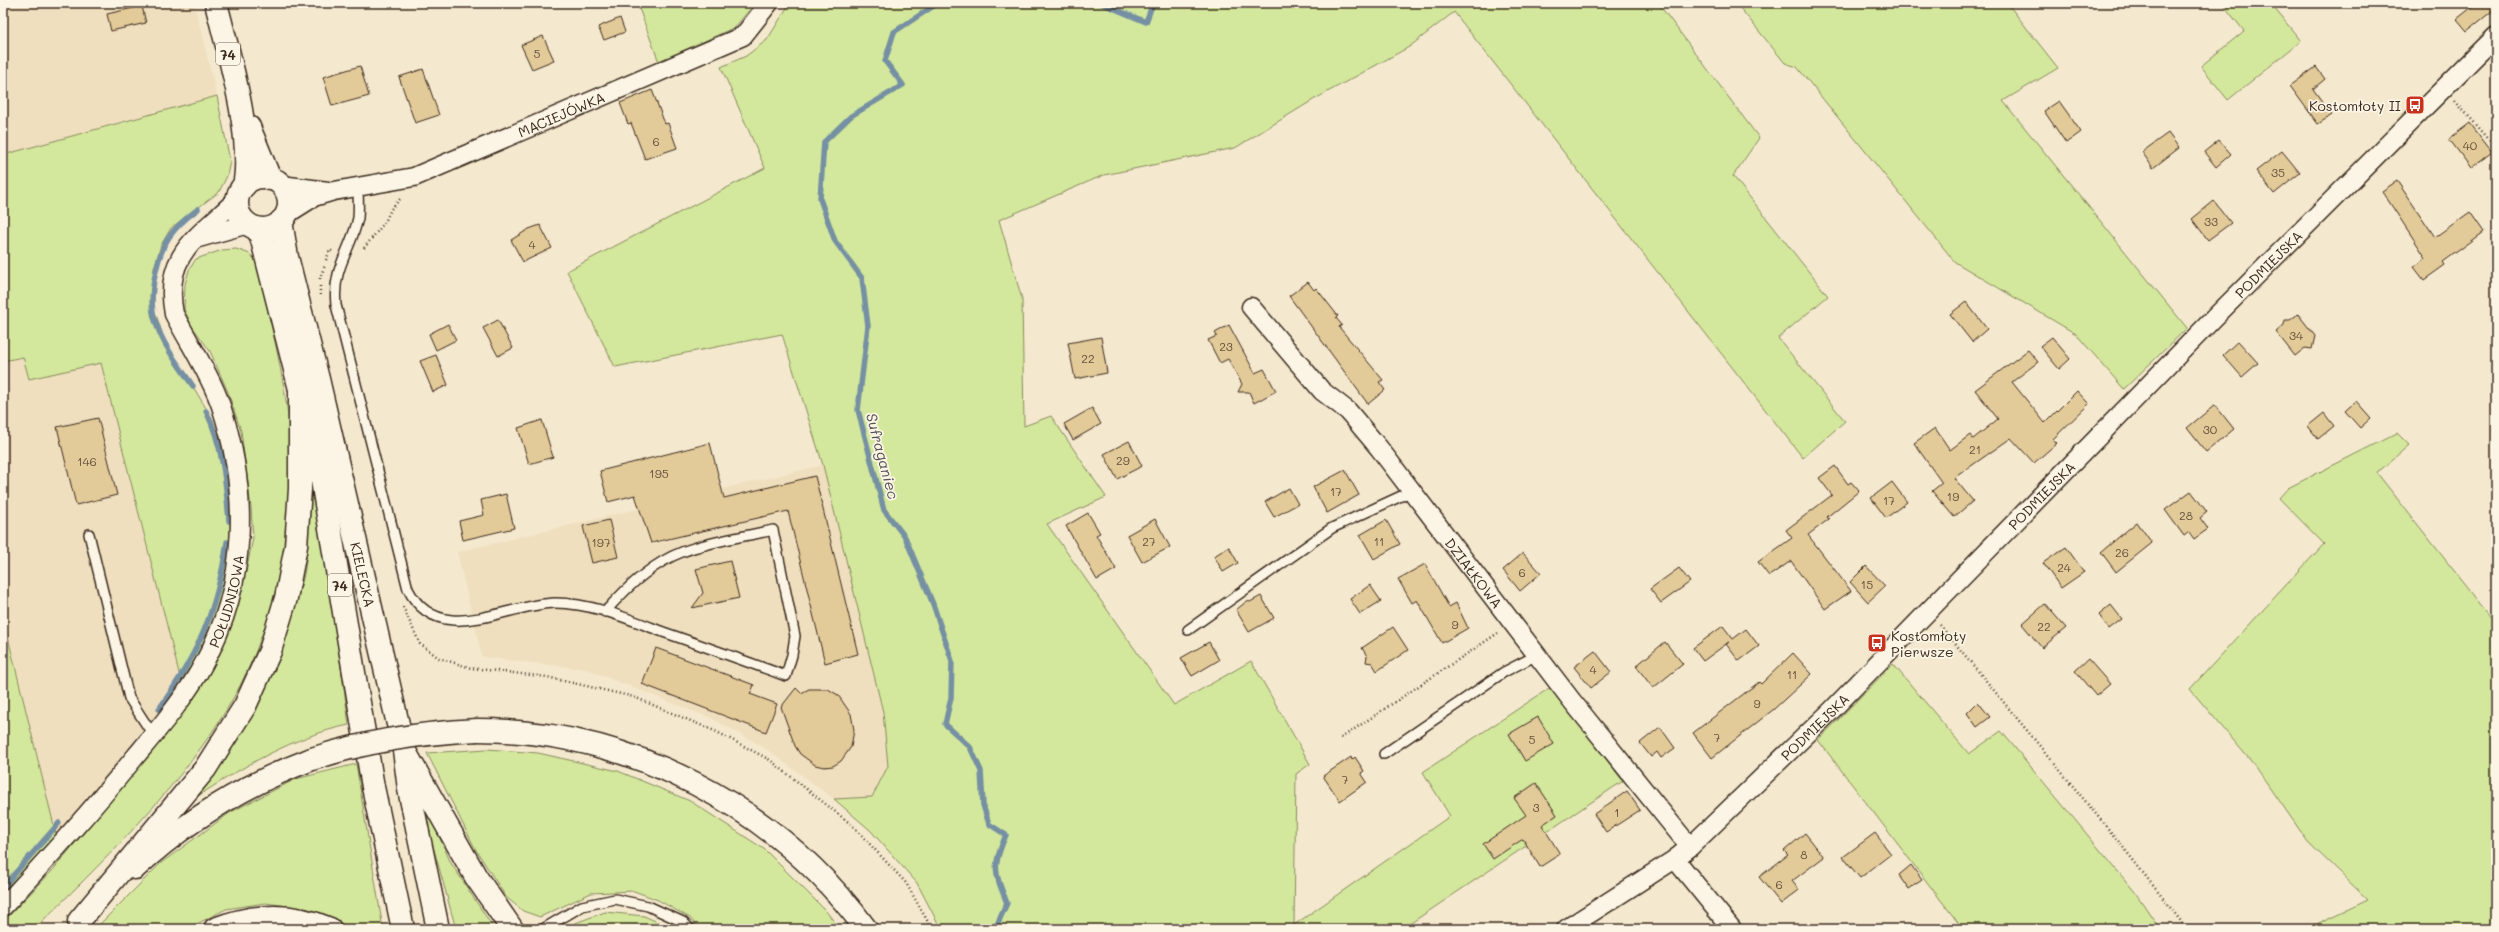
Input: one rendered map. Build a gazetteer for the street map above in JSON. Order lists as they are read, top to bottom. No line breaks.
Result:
{"streets":{"main road":["74","KIELECKA"],"street":["MACIEJÓWKA","PODMIEJSKA","DZIAŁKOWA","POŁUDNIOWA"]},"crossings":[["74","MACIEJÓWKA"],["74","KIELECKA"],["74","POŁUDNIOWA"],["MACIEJÓWKA","KIELECKA"],["MACIEJÓWKA","POŁUDNIOWA"],["PODMIEJSKA","DZIAŁKOWA"],["KIELECKA","POŁUDNIOWA"]],"water":["Sufraganiec"],"places":{"bus stop":["Kostomłoty II","Kostomłoty Pierwsze"]},"house_numbers":["5","6","40","35","33","4","34","23","22","30","21","29","146","195","17","19","17","28","27","11","197","26","24","6","15","9","22","4","11","9","7","5","7","3","1","8","6"]}
